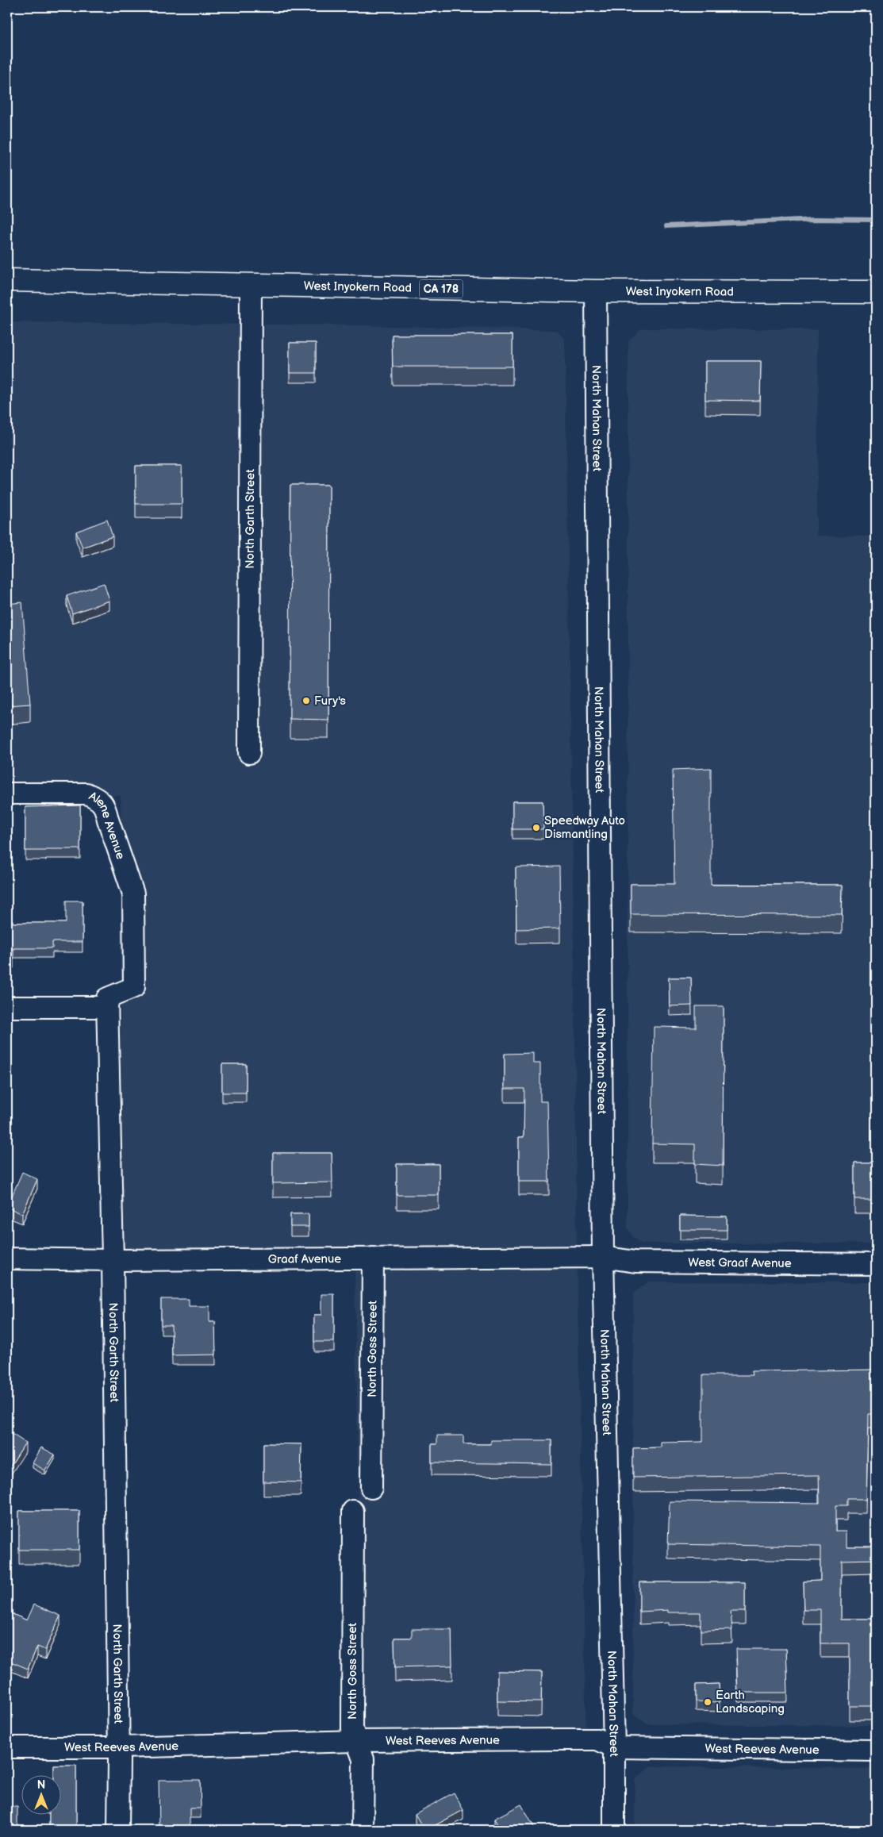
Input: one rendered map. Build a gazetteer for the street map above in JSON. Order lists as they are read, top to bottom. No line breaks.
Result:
{"streets":{"main road":["West Inyokern Road","CA 178"],"street":["North Mahan Street","North Garth Street","Alene Avenue","Graaf Avenue","West Graaf Avenue","North Goss Street","West Reeves Avenue"]},"crossings":[["West Inyokern Road","North Mahan Street"],["West Inyokern Road","North Garth Street"],["North Mahan Street","Graaf Avenue"],["North Mahan Street","West Graaf Avenue"],["North Mahan Street","West Reeves Avenue"],["North Garth Street","Alene Avenue"],["North Garth Street","Graaf Avenue"],["North Garth Street","West Reeves Avenue"],["Graaf Avenue","West Graaf Avenue"],["Graaf Avenue","North Goss Street"],["North Goss Street","West Reeves Avenue"]],"places":["Fury's","Speedway Auto Dismantling","Earth Landscaping"],"north":"top"}
